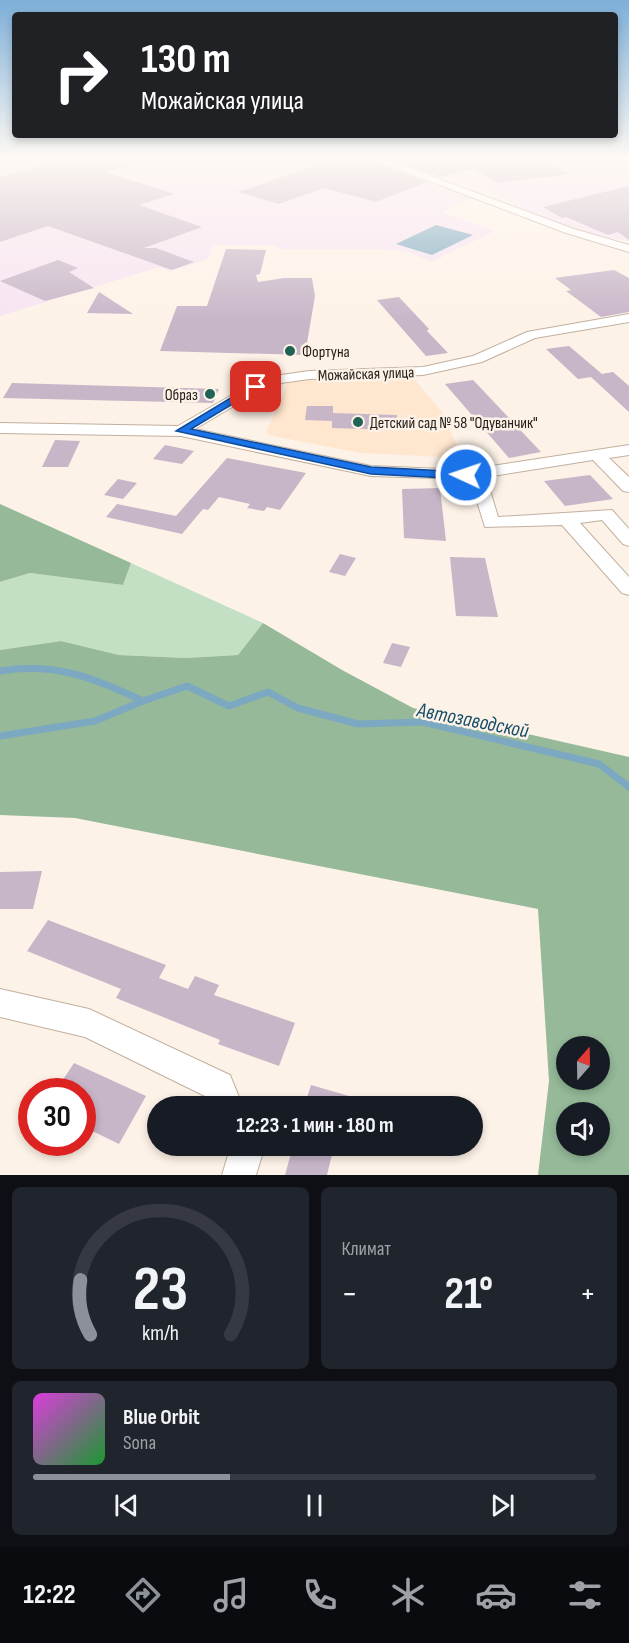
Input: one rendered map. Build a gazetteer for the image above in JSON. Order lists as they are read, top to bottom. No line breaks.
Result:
{"streets":{"street":["Можайская улица"]},"water":["Автозаводской"],"places":["Фортуна","Образ","Детский сад № 58 \"Одуванчик\""],"north":"top","page":{"turn":["130 m","Можайская улица"],"limit":"30","trip":"12:23 · 1 мин · 180 m","tile":"Климат","heat":["−","21°","+"],"song":["Blue Orbit","Sona"],"tabs":"12:22","gauge":["23","km/h"]}}
